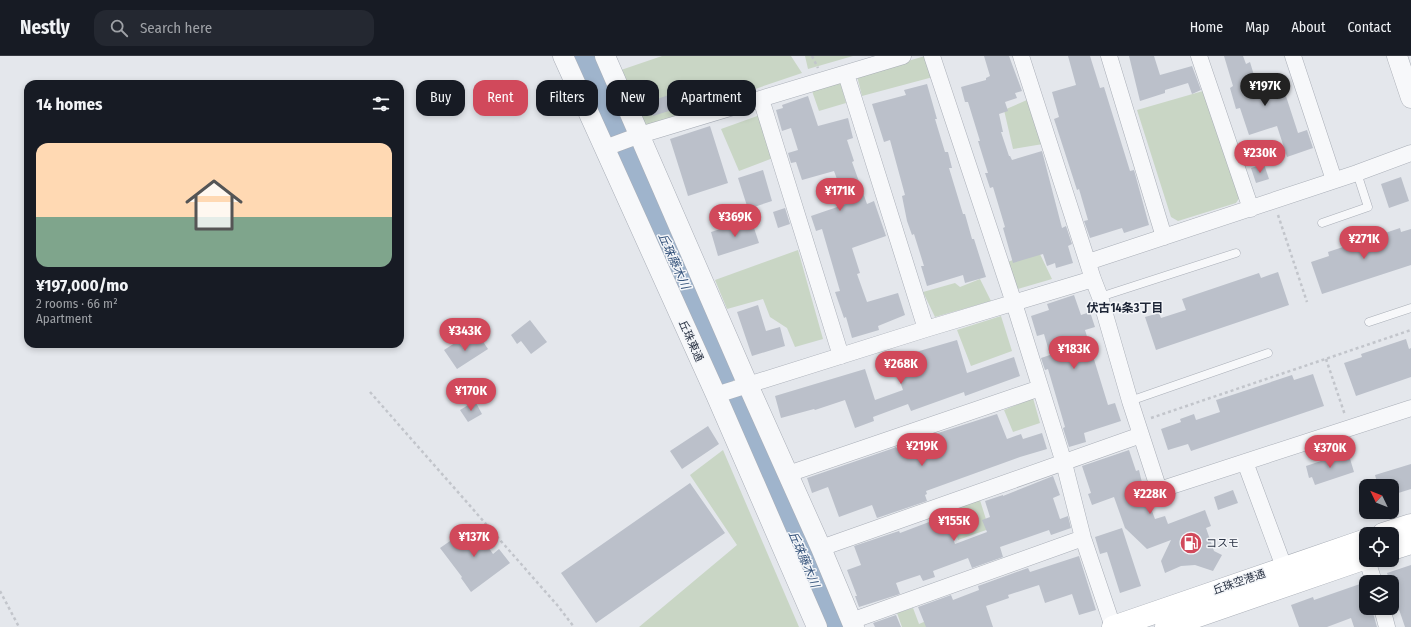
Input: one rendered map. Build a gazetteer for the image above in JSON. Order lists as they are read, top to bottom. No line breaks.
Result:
{"streets":{"main road":["丘珠空港通"],"street":["丘珠東通"]},"districts":["伏古14条3丁目"],"water":["丘珠藤木川"],"places":{"fuel station":["コスモ"]},"north":"top left","page":{"header":"Nestly","search":"Search here","nav":["Home","Map","About","Contact"],"price":["¥197K","¥230K","¥171K","¥369K","¥271K","¥343K","¥183K","¥268K","¥170K","¥219K","¥370K","¥228K","¥155K","¥137K"],"chip":["Buy","Rent","Filters","New","Apartment"],"heading":"14 homes","list":[{"name":"¥197,000/mo","note":"2 rooms · 66 m² · Apartment"}]}}
